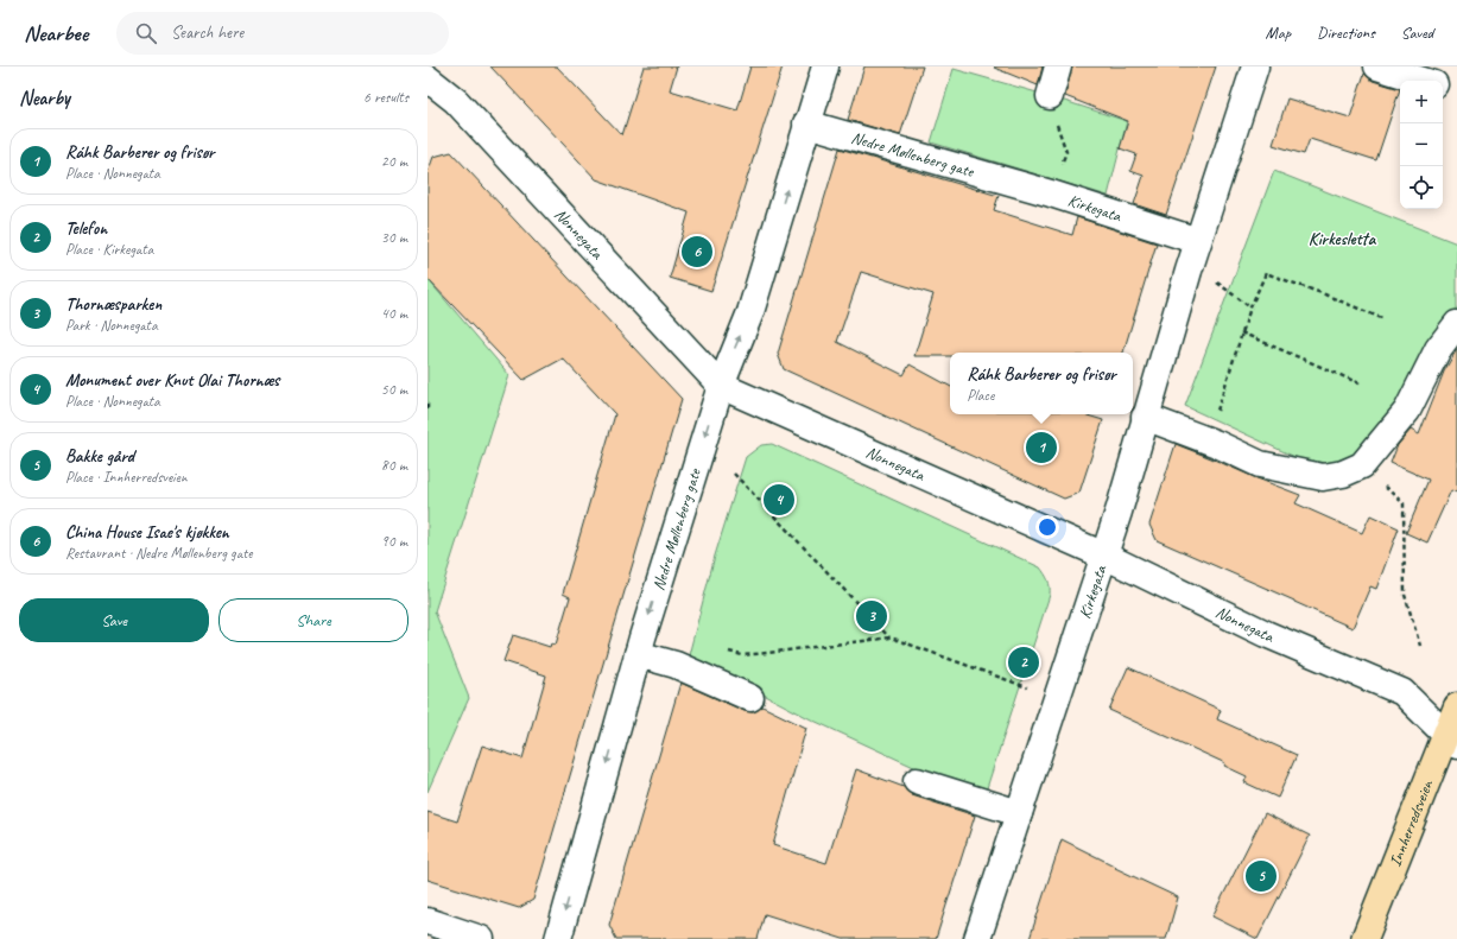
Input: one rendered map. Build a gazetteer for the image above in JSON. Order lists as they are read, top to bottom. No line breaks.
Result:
{"streets":{"main road":["Innherredsveien"],"street":["Nedre Møllenberg gate","Kirkegata","Nonnegata"]},"crossings":[["Nedre Møllenberg gate","Kirkegata"],["Nedre Møllenberg gate","Nonnegata"],["Kirkegata","Nonnegata"],["Nonnegata","Innherredsveien"]],"districts":["Kirkesletta"],"page":{"header":"Nearbee","search":"Search here","nav":["Map","Directions","Saved"],"heading":["Nearby","6 results"],"map_buttons":["+","−"],"list":[{"mark":"1","name":"Ráhk Barberer og frisør","note":"Place · Nonnegata","value":"20 m"},{"mark":"2","name":"Telefon","note":"Place · Kirkegata","value":"30 m"},{"mark":"3","name":"Thornæsparken","note":"Park · Nonnegata","value":"40 m"},{"mark":"4","name":"Monument over Knut Olai Thornæs","note":"Place · Nonnegata","value":"50 m"},{"mark":"5","name":"Bakke gård","note":"Place · Innherredsveien","value":"80 m"},{"mark":"6","name":"China House Isae's kjøkken","note":"Restaurant · Nedre Møllenberg gate","value":"90 m"}],"pins":["6","1","4","3","2","5"],"popup":["Ráhk Barberer og frisør","Place"],"buttons":["Save","Share"]}}
